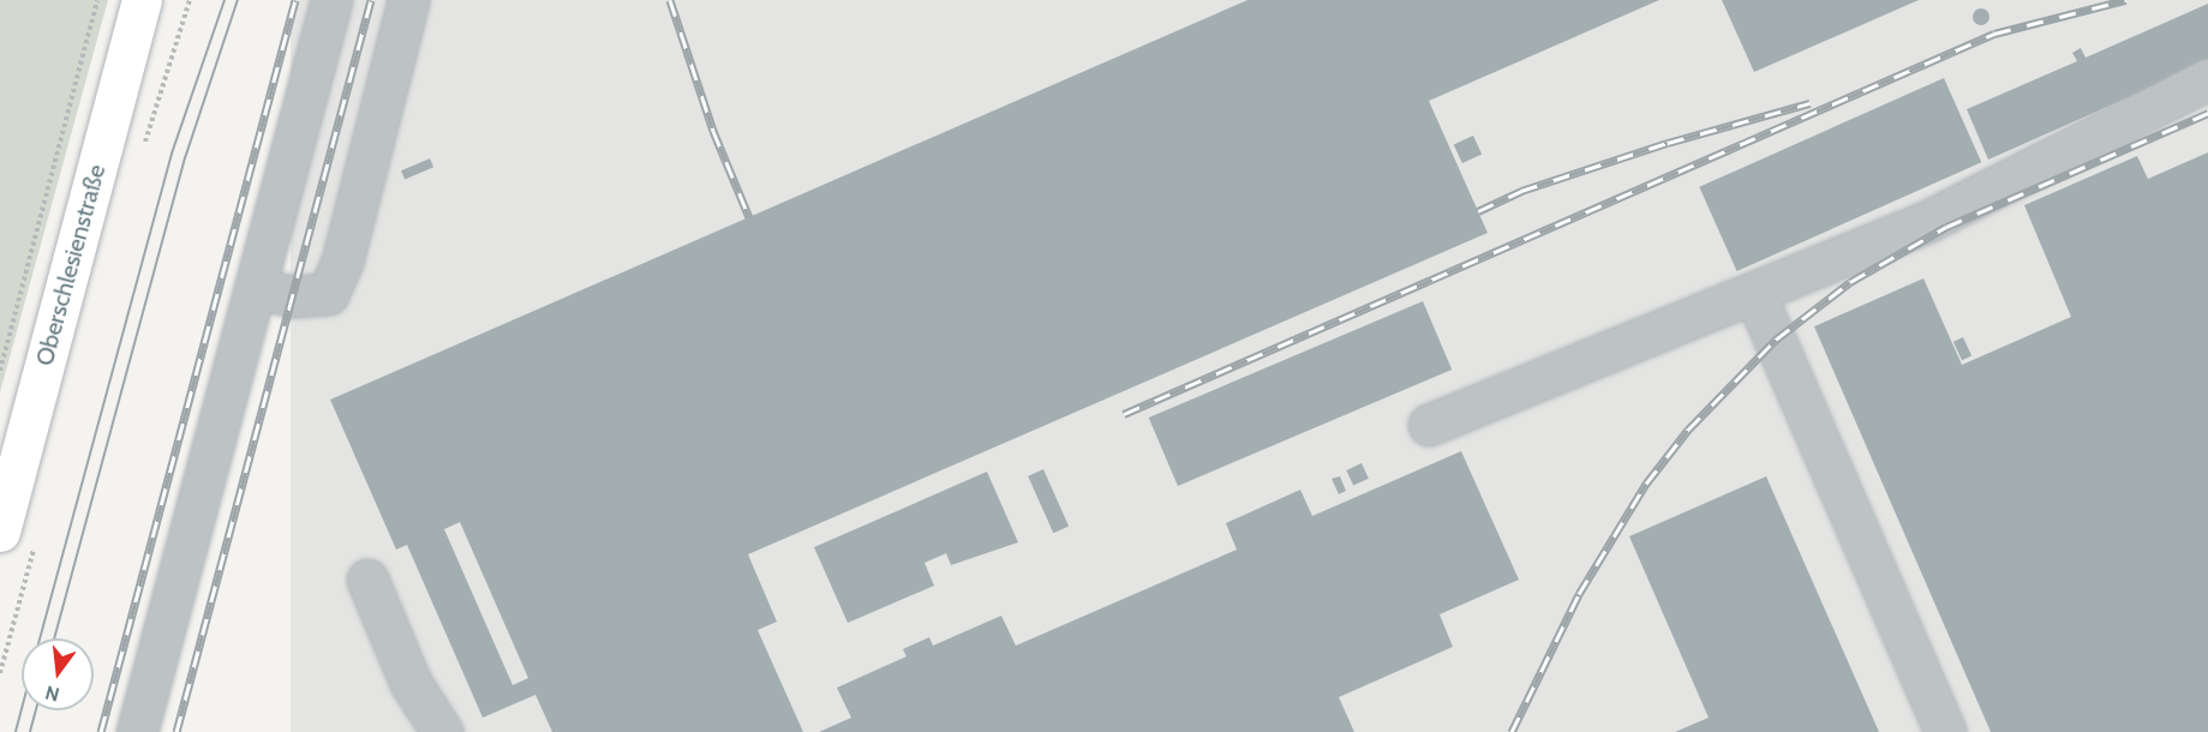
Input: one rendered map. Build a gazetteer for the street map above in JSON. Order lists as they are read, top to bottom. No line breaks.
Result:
{"streets":{"main road":["Oberschlesienstraße"]},"north":"bottom"}
